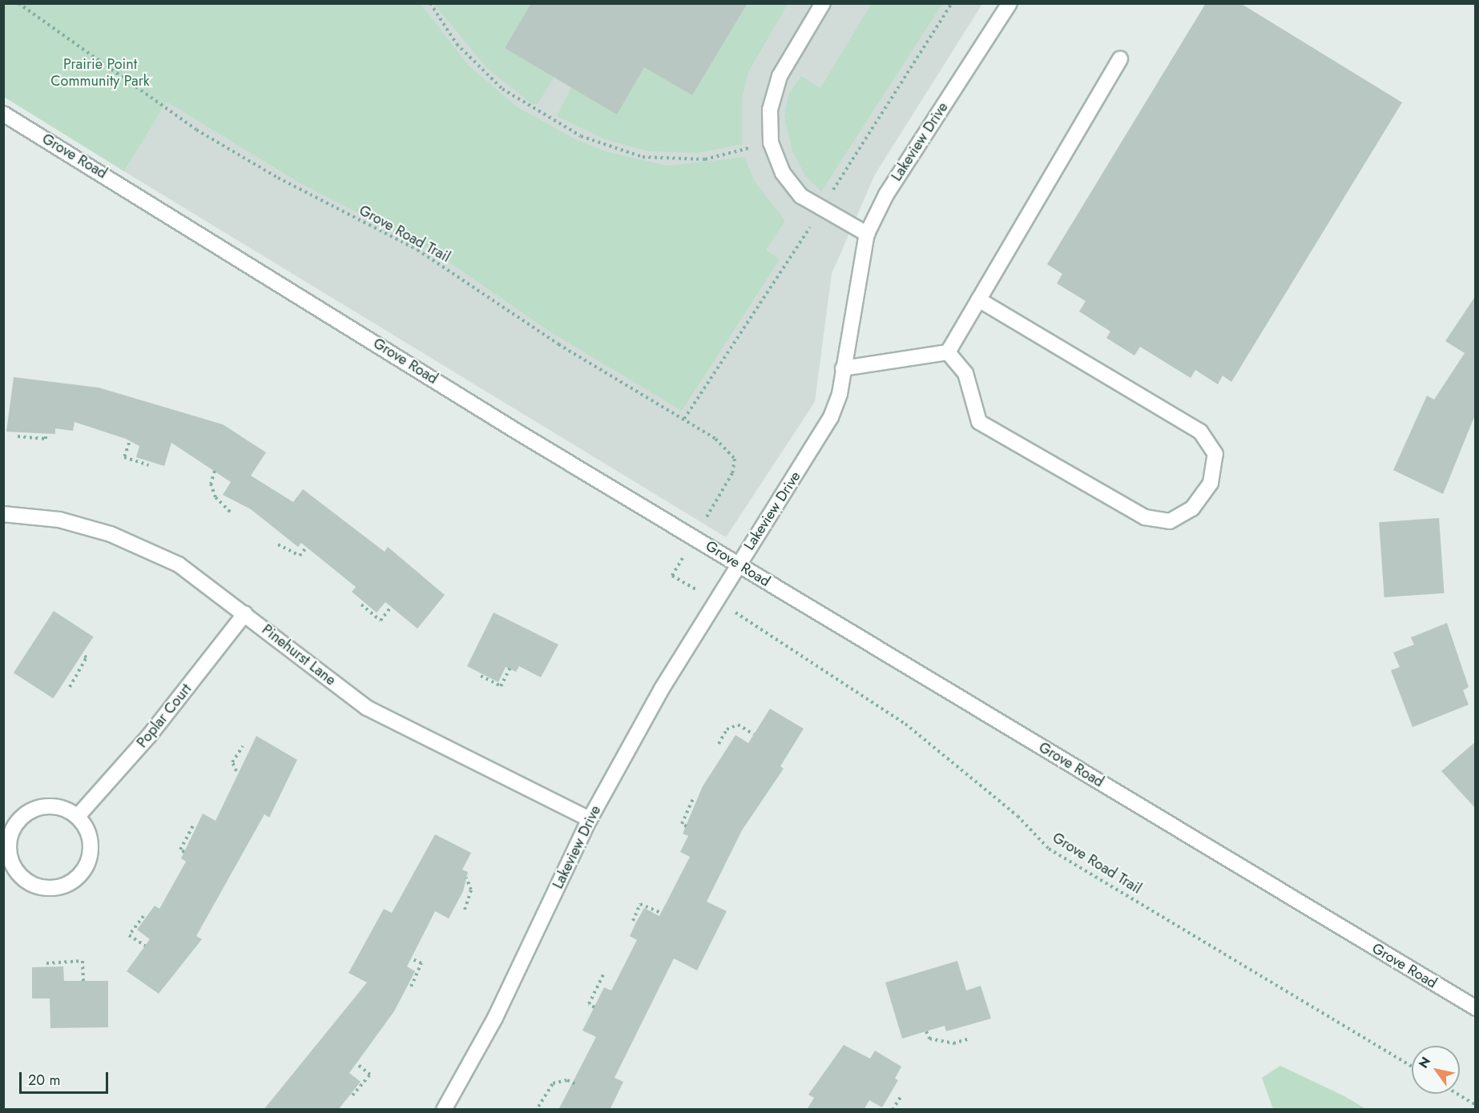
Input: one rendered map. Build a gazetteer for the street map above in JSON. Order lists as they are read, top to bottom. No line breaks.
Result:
{"streets":{"street":["Lakeview Drive","Grove Road","Pinehurst Lane","Poplar Court"],"path":["Grove Road Trail"]},"crossings":[["Lakeview Drive","Grove Road"],["Lakeview Drive","Pinehurst Lane"],["Pinehurst Lane","Poplar Court"]],"parks":["Prairie Point Community Park"],"scale_bar":"20 m","north":"top left"}
